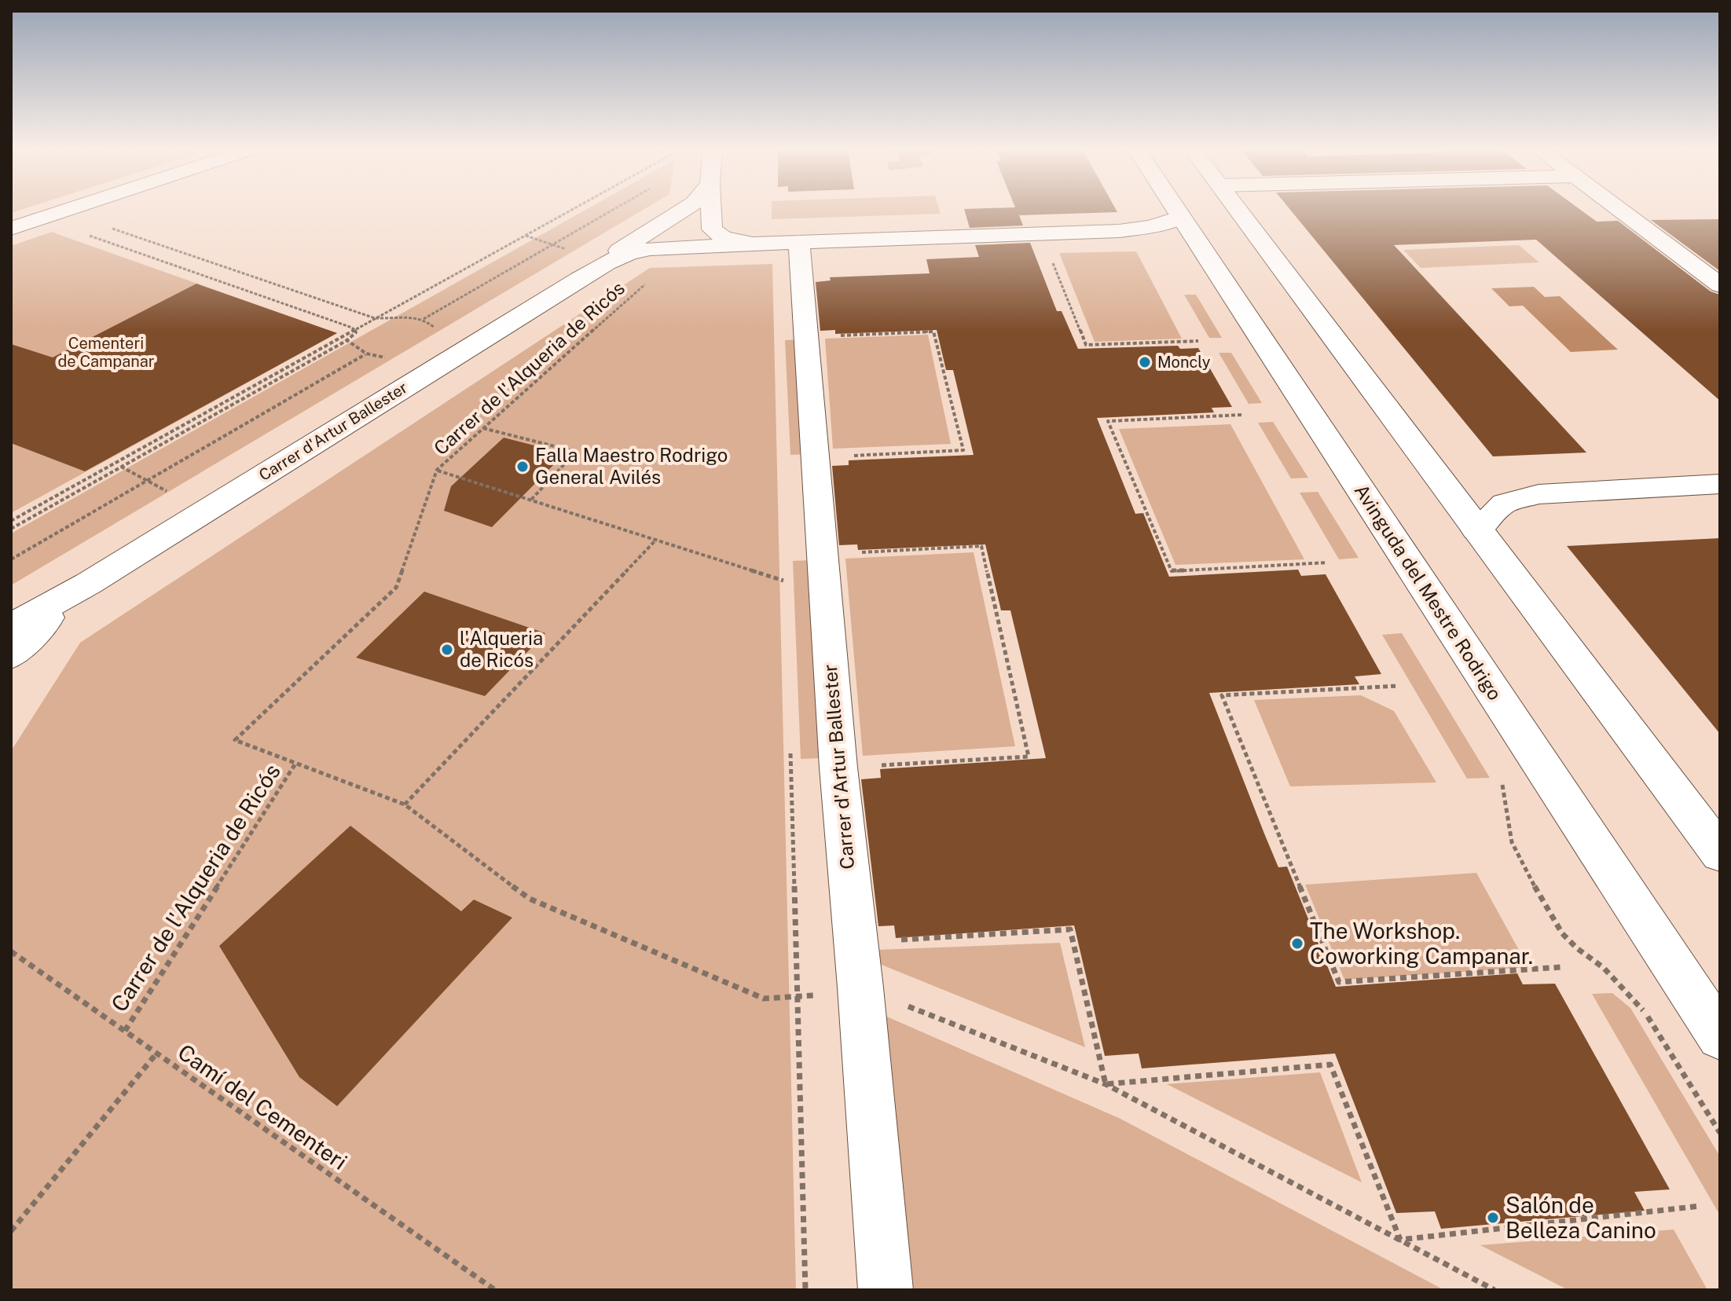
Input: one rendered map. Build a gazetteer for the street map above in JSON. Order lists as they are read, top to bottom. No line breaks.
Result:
{"streets":{"street":["Carrer d'Artur Ballester","Avinguda del Mestre Rodrigo"],"path":["Carrer de l'Alqueria de Ricós","Camí del Cementeri"]},"crossings":[["Carrer de l'Alqueria de Ricós","Carrer d'Artur Ballester"],["Carrer de l'Alqueria de Ricós","Camí del Cementeri"],["Carrer d'Artur Ballester","Avinguda del Mestre Rodrigo"]],"parks":["Cementeri de Campanar"],"places":["Moncly","Falla Maestro Rodrigo General Avilés","l'Alqueria de Ricós","The Workshop. Coworking Campanar.","Salón de Belleza Canino"]}
